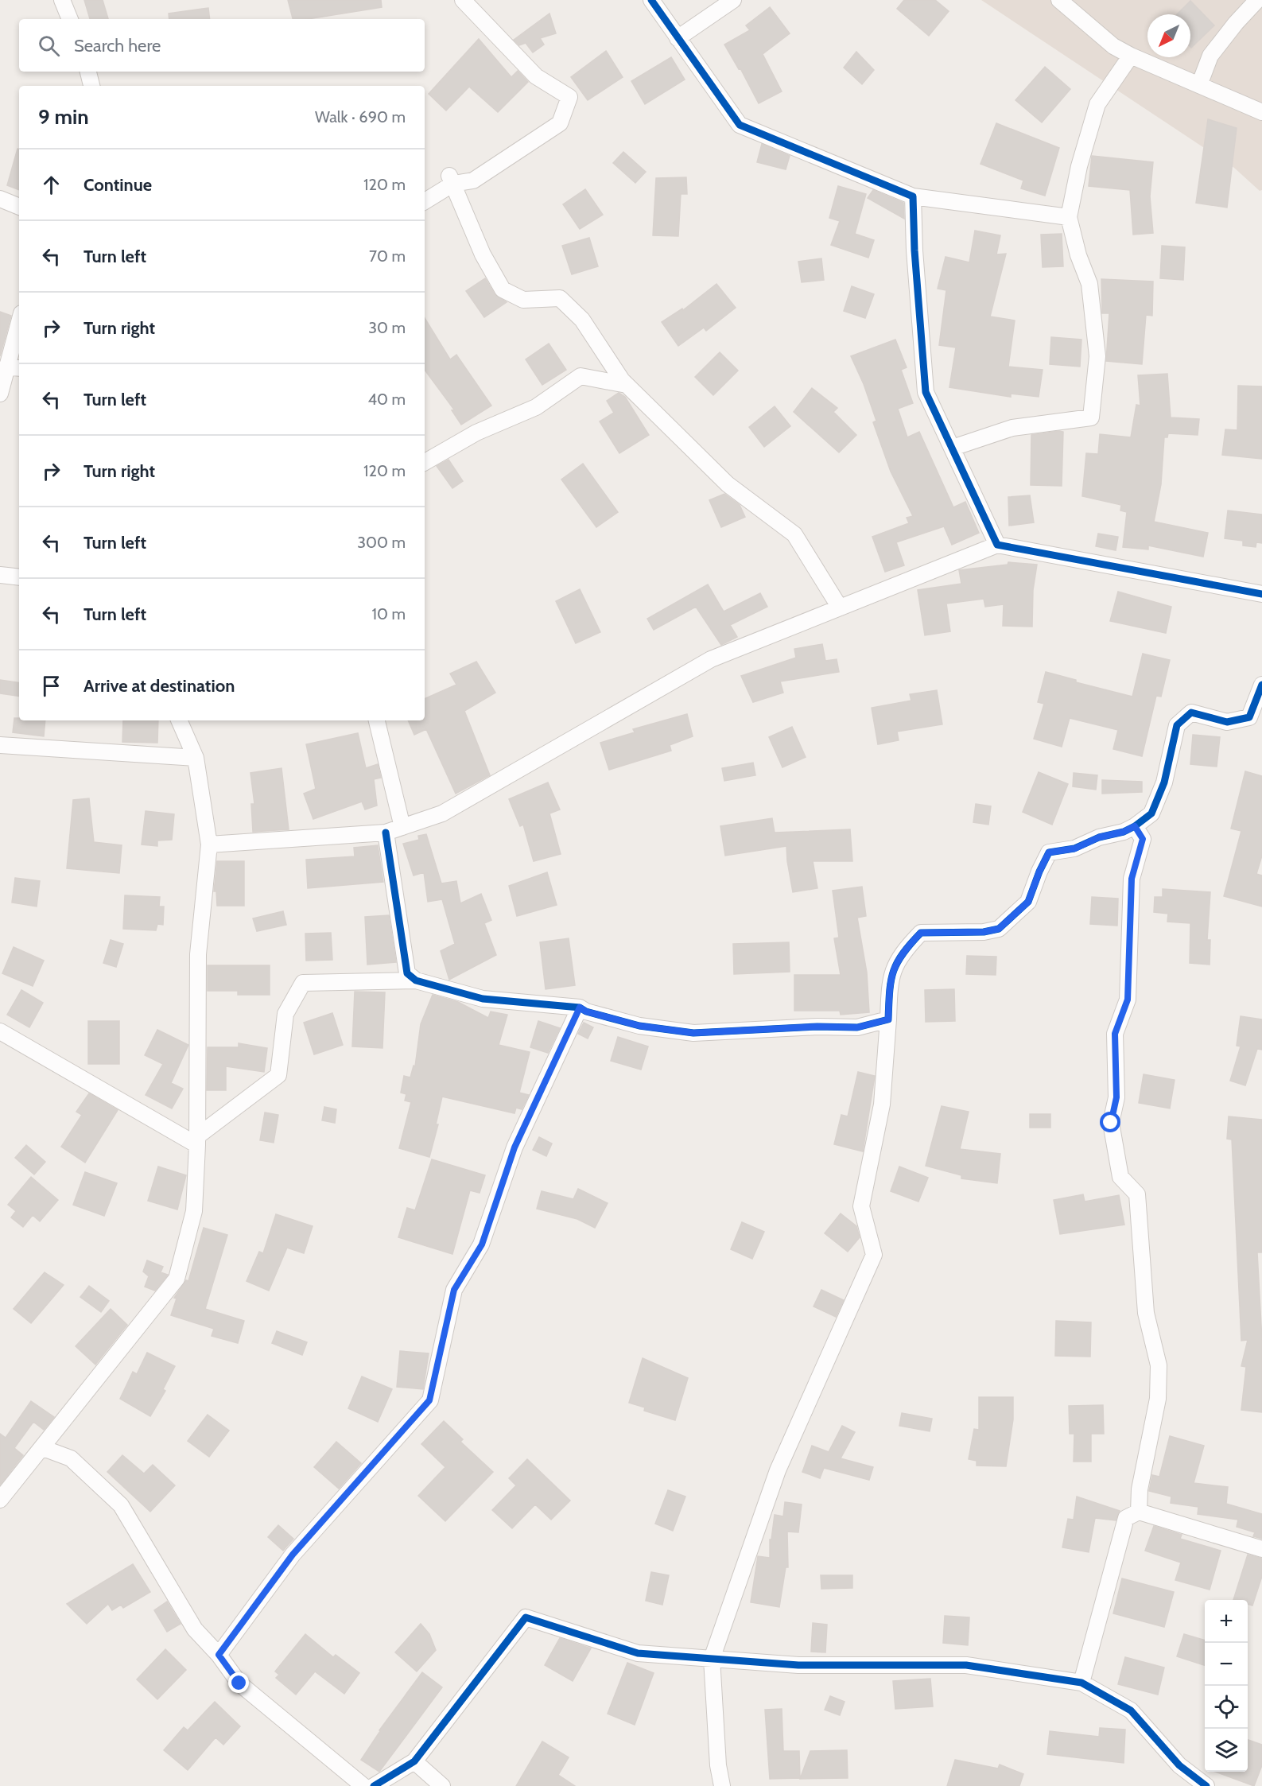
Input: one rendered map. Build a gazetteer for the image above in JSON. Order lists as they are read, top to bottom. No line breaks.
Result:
{"north":"bottom left","page":{"search":"Search here","heading":["9 min","Walk · 690 m"],"list":[["Continue","120 m"],["Turn left","70 m"],["Turn right","30 m"],["Turn left","40 m"],["Turn right","120 m"],["Turn left","300 m"],["Turn left","10 m"],"Arrive at destination"],"map_buttons":["+","−"]}}
